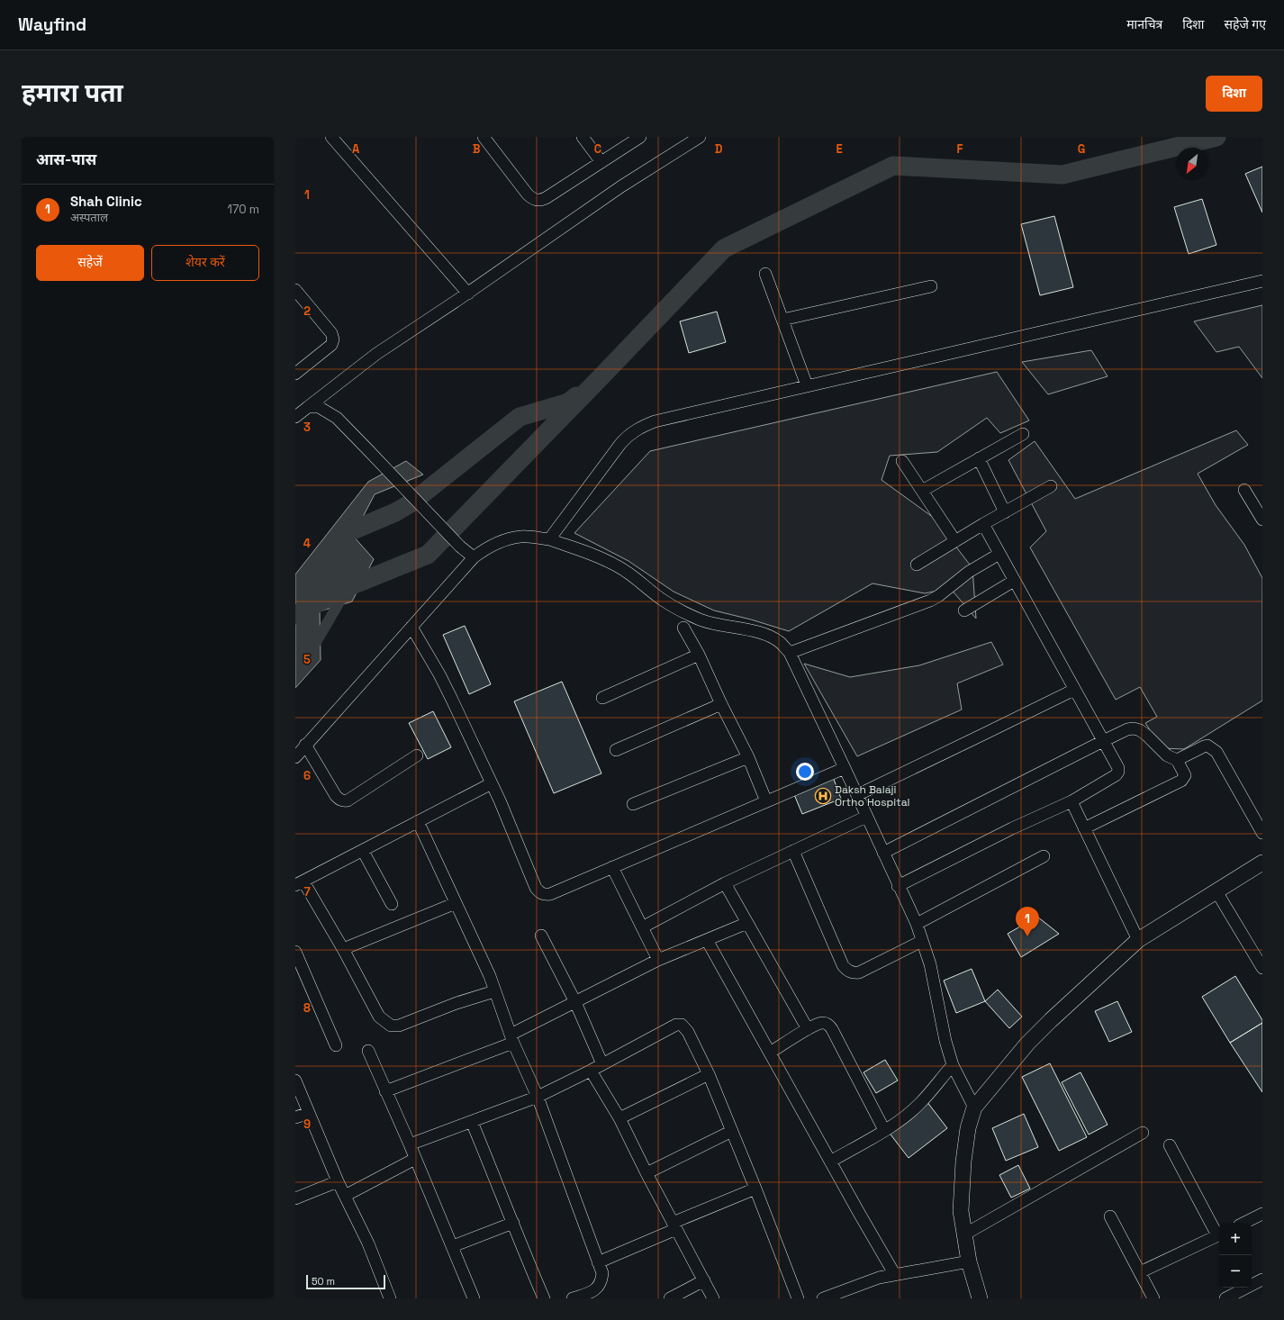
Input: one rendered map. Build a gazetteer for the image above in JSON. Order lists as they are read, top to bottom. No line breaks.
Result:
{"places":{"hospital":["Daksh Balaji Ortho Hospital"]},"scale_bar":"50 m","north":"bottom left","page":{"header":"Wayfind","nav":["मानचित्र","दिशा","सहेजे गए"],"buttons":["दिशा",["सहेजें","शेयर करें"]],"title":"हमारा पता","heading":"आस-पास","list":[{"mark":"1","name":"Shah Clinic","note":"अस्पताल","value":"170 m"}],"pins":"1","map_buttons":["+","−"],"scale":"50 m"},"grid":{"columns":["A","B","C","D","E","F","G"],"rows":["1","2","3","4","5","6","7","8","9"]}}
